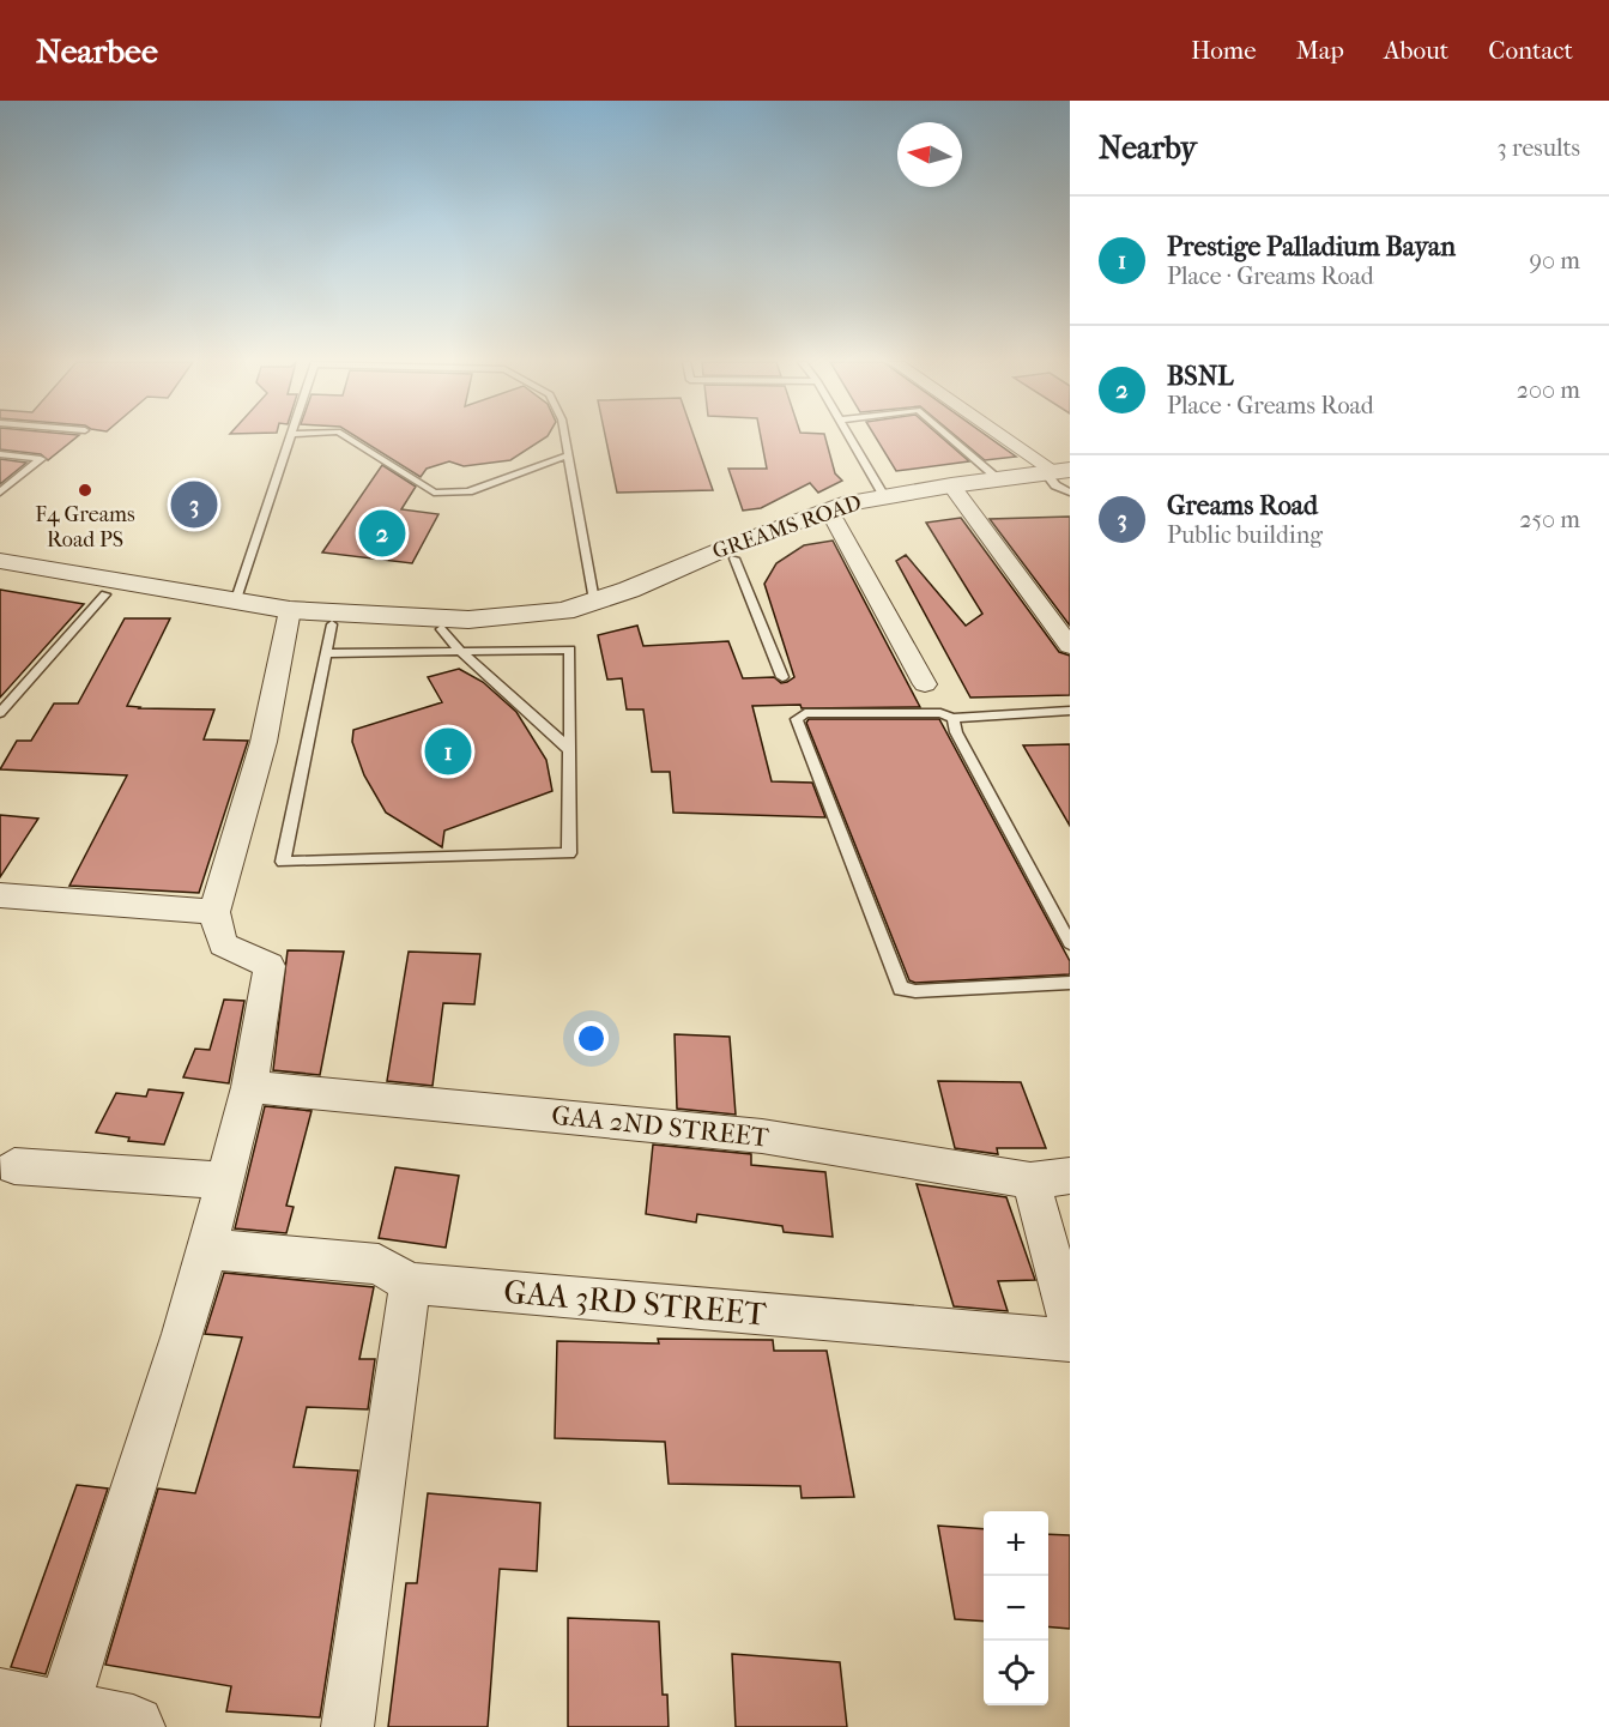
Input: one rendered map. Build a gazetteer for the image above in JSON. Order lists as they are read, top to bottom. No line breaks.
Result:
{"streets":{"street":["GREAMS ROAD","GAA 2ND STREET","GAA 3RD STREET"]},"places":["F4 Greams Road PS"],"north":"left","page":{"header":"Nearbee","nav":["Home","Map","About","Contact"],"heading":["Nearby","3 results"],"list":[{"mark":"1","name":"Prestige Palladium Bayan","note":"Place · Greams Road","value":"90 m"},{"mark":"2","name":"BSNL","note":"Place · Greams Road","value":"200 m"},{"mark":"3","name":"Greams Road","note":"Public building","value":"250 m"}],"pins":["3","2","1"],"map_buttons":["+","−"]}}
